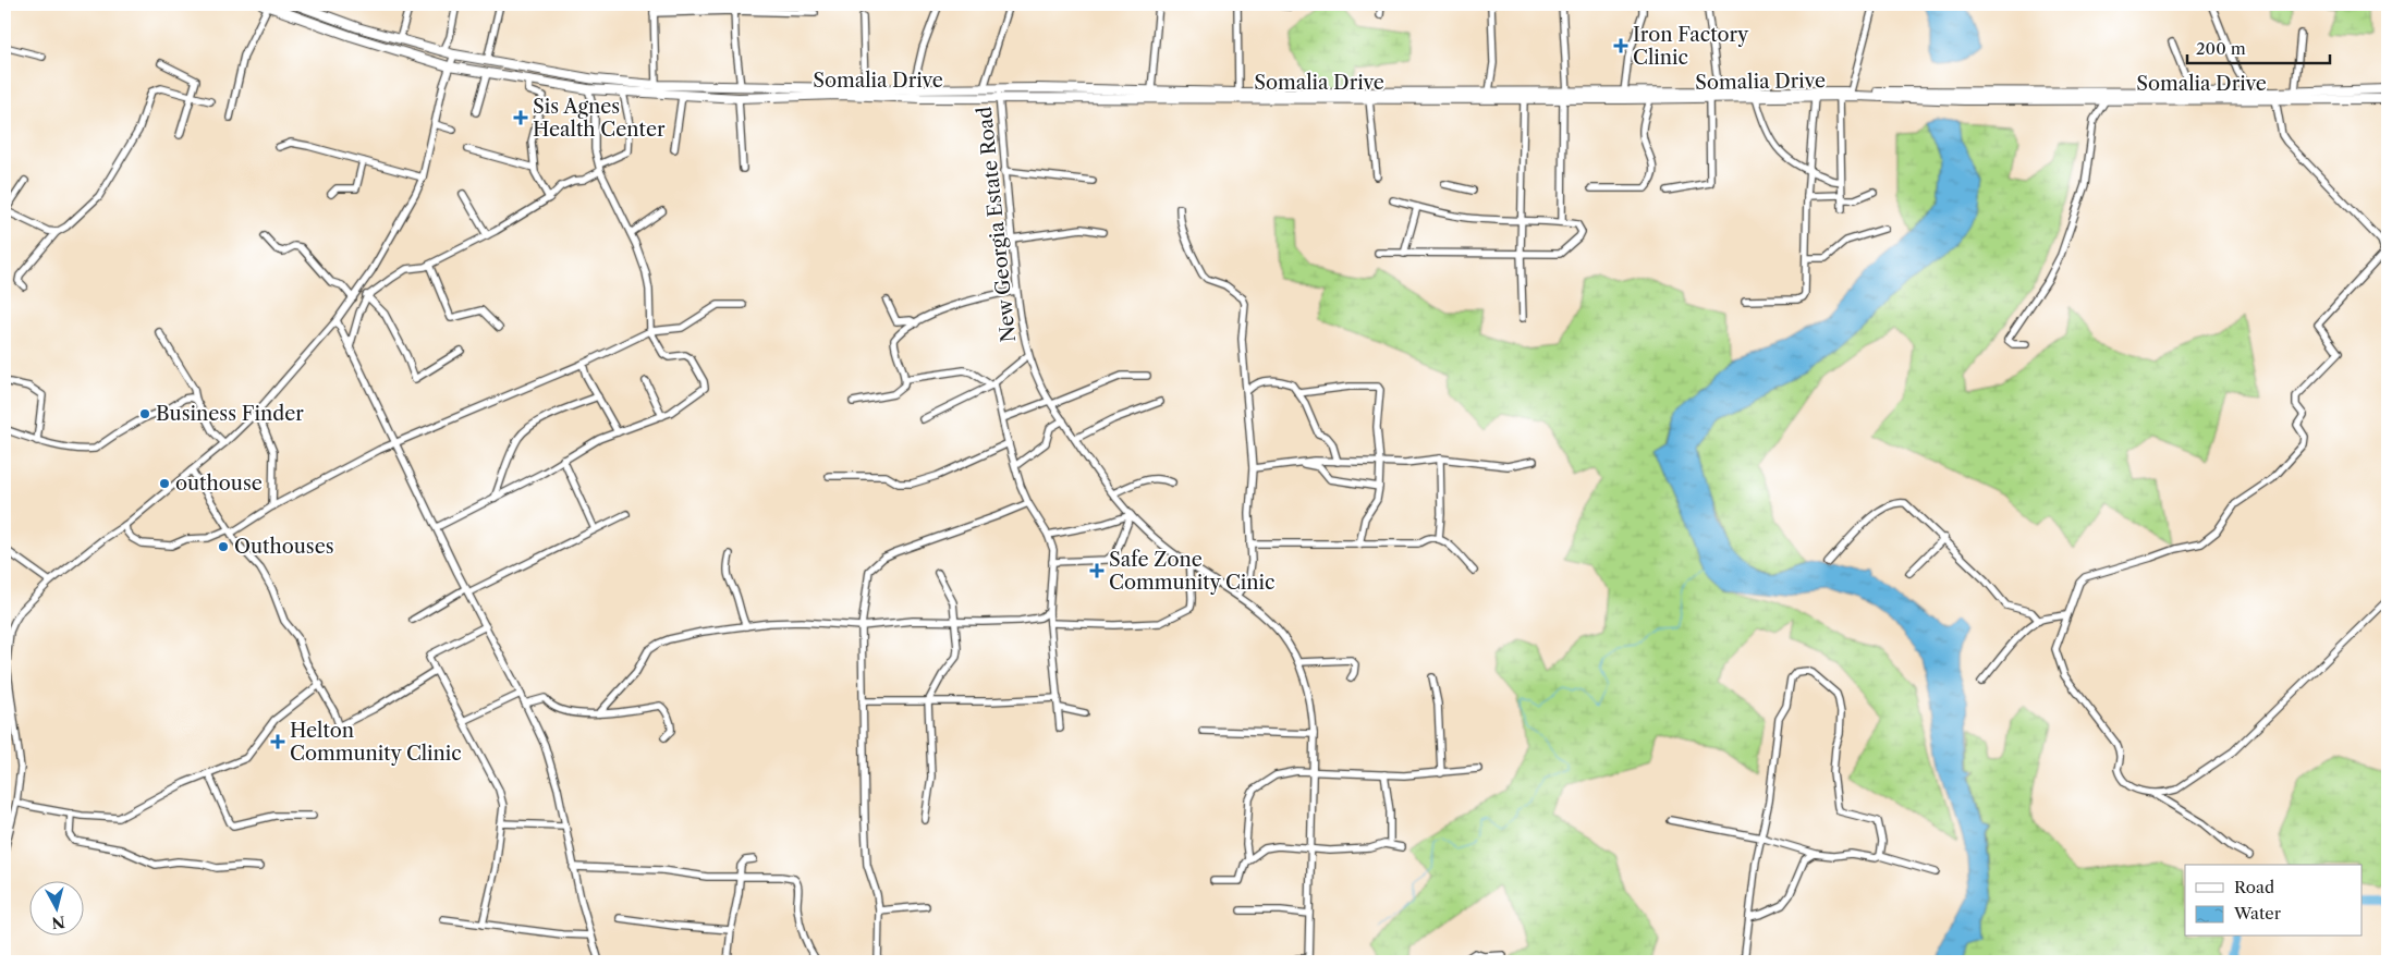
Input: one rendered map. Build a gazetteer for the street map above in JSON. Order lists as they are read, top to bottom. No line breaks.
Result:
{"streets":{"main road":["Somalia Drive"],"street":["New Georgia Estate Road"]},"crossings":[["Somalia Drive","New Georgia Estate Road"]],"places":{"health":["Iron Factory Clinic","Sis Agnes Health Center","Safe Zone Community Cinic","Helton Community Clinic"],"other":["Business Finder","outhouse","Outhouses"]},"legend":["Road","Water"],"scale_bar":"200 m","north":"bottom"}
